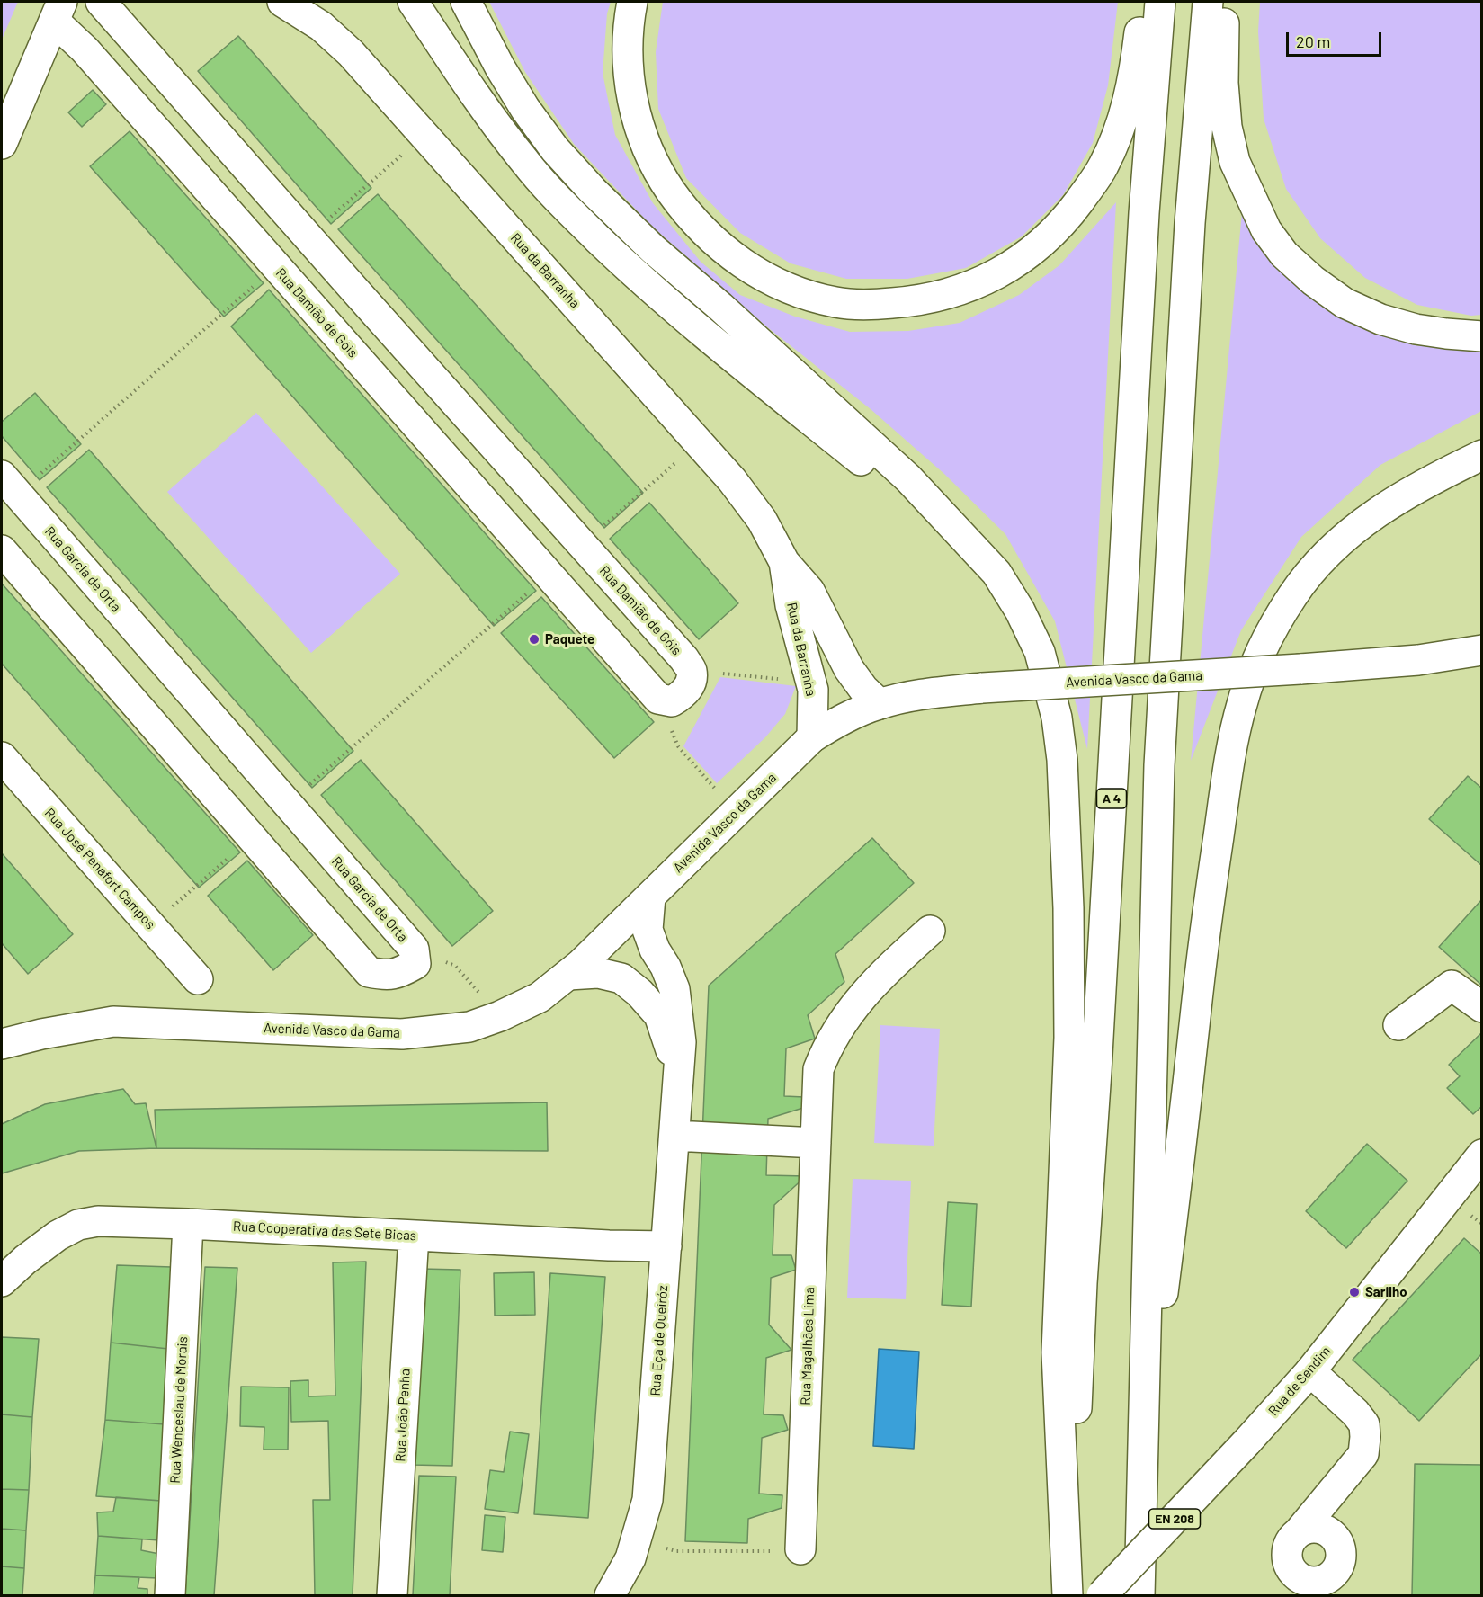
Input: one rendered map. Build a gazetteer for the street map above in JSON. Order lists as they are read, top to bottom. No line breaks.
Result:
{"streets":{"main road":["Rua da Barranha","Rua Damião de Góis","Rua Garcia de Orta","Avenida Vasco da Gama","A 4","Rua José Penafort Campos","Rua Cooperativa das Sete Bicas","Rua Eça de Queiróz","Rua Magalhães Lima","Rua de Sendim","Rua Wenceslau de Morais","Rua João Penha","EN 208"]},"crossings":[["Rua da Barranha","Avenida Vasco da Gama"],["Avenida Vasco da Gama","Rua Eça de Queiróz"],["Rua Cooperativa das Sete Bicas","Rua Eça de Queiróz"],["Rua Cooperativa das Sete Bicas","Rua Wenceslau de Morais"],["Rua Cooperativa das Sete Bicas","Rua João Penha"]],"places":["Paquete","Sarilho"],"scale_bar":"20 m"}
